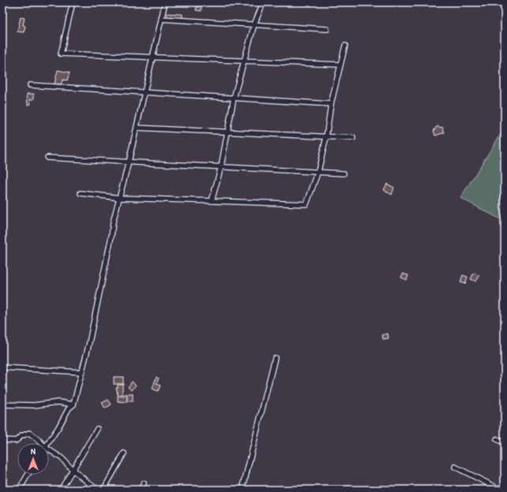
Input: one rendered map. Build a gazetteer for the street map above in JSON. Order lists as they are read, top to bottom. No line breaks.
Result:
{"north":"top"}
